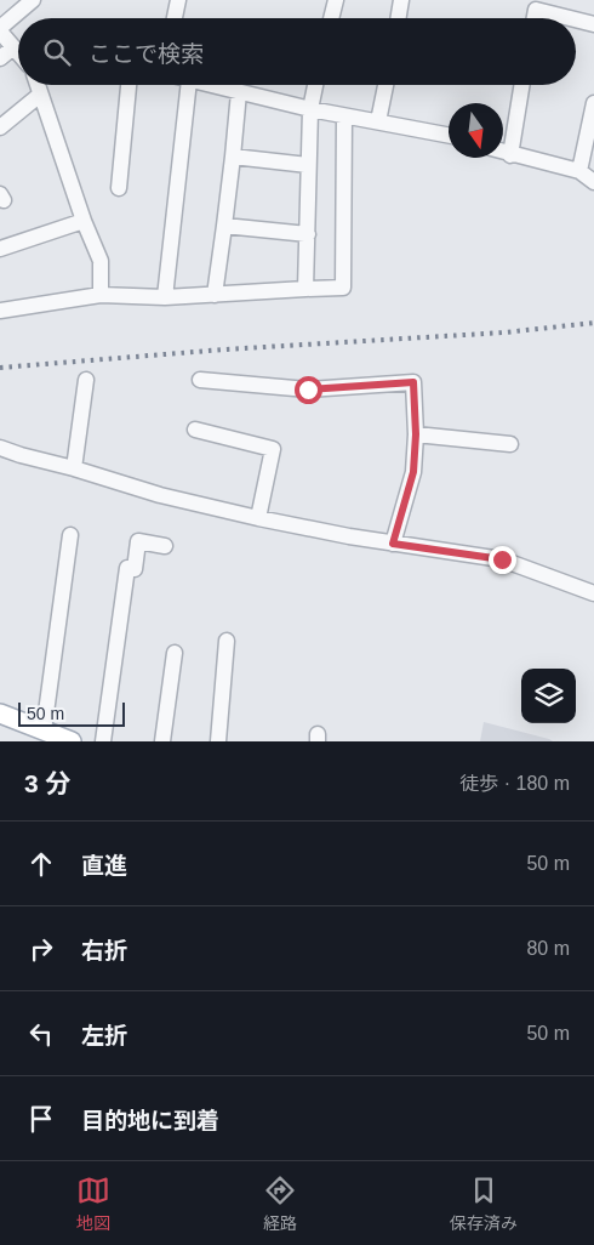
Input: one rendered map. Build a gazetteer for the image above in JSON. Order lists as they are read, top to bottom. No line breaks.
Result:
{"scale_bar":"50 m","north":"bottom","page":{"search":"ここで検索","scale":"50 m","heading":["3 分","徒歩 · 180 m"],"list":[["直進","50 m"],["右折","80 m"],["左折","50 m"],"目的地に到着"],"nav":["地図","経路","保存済み"]}}
